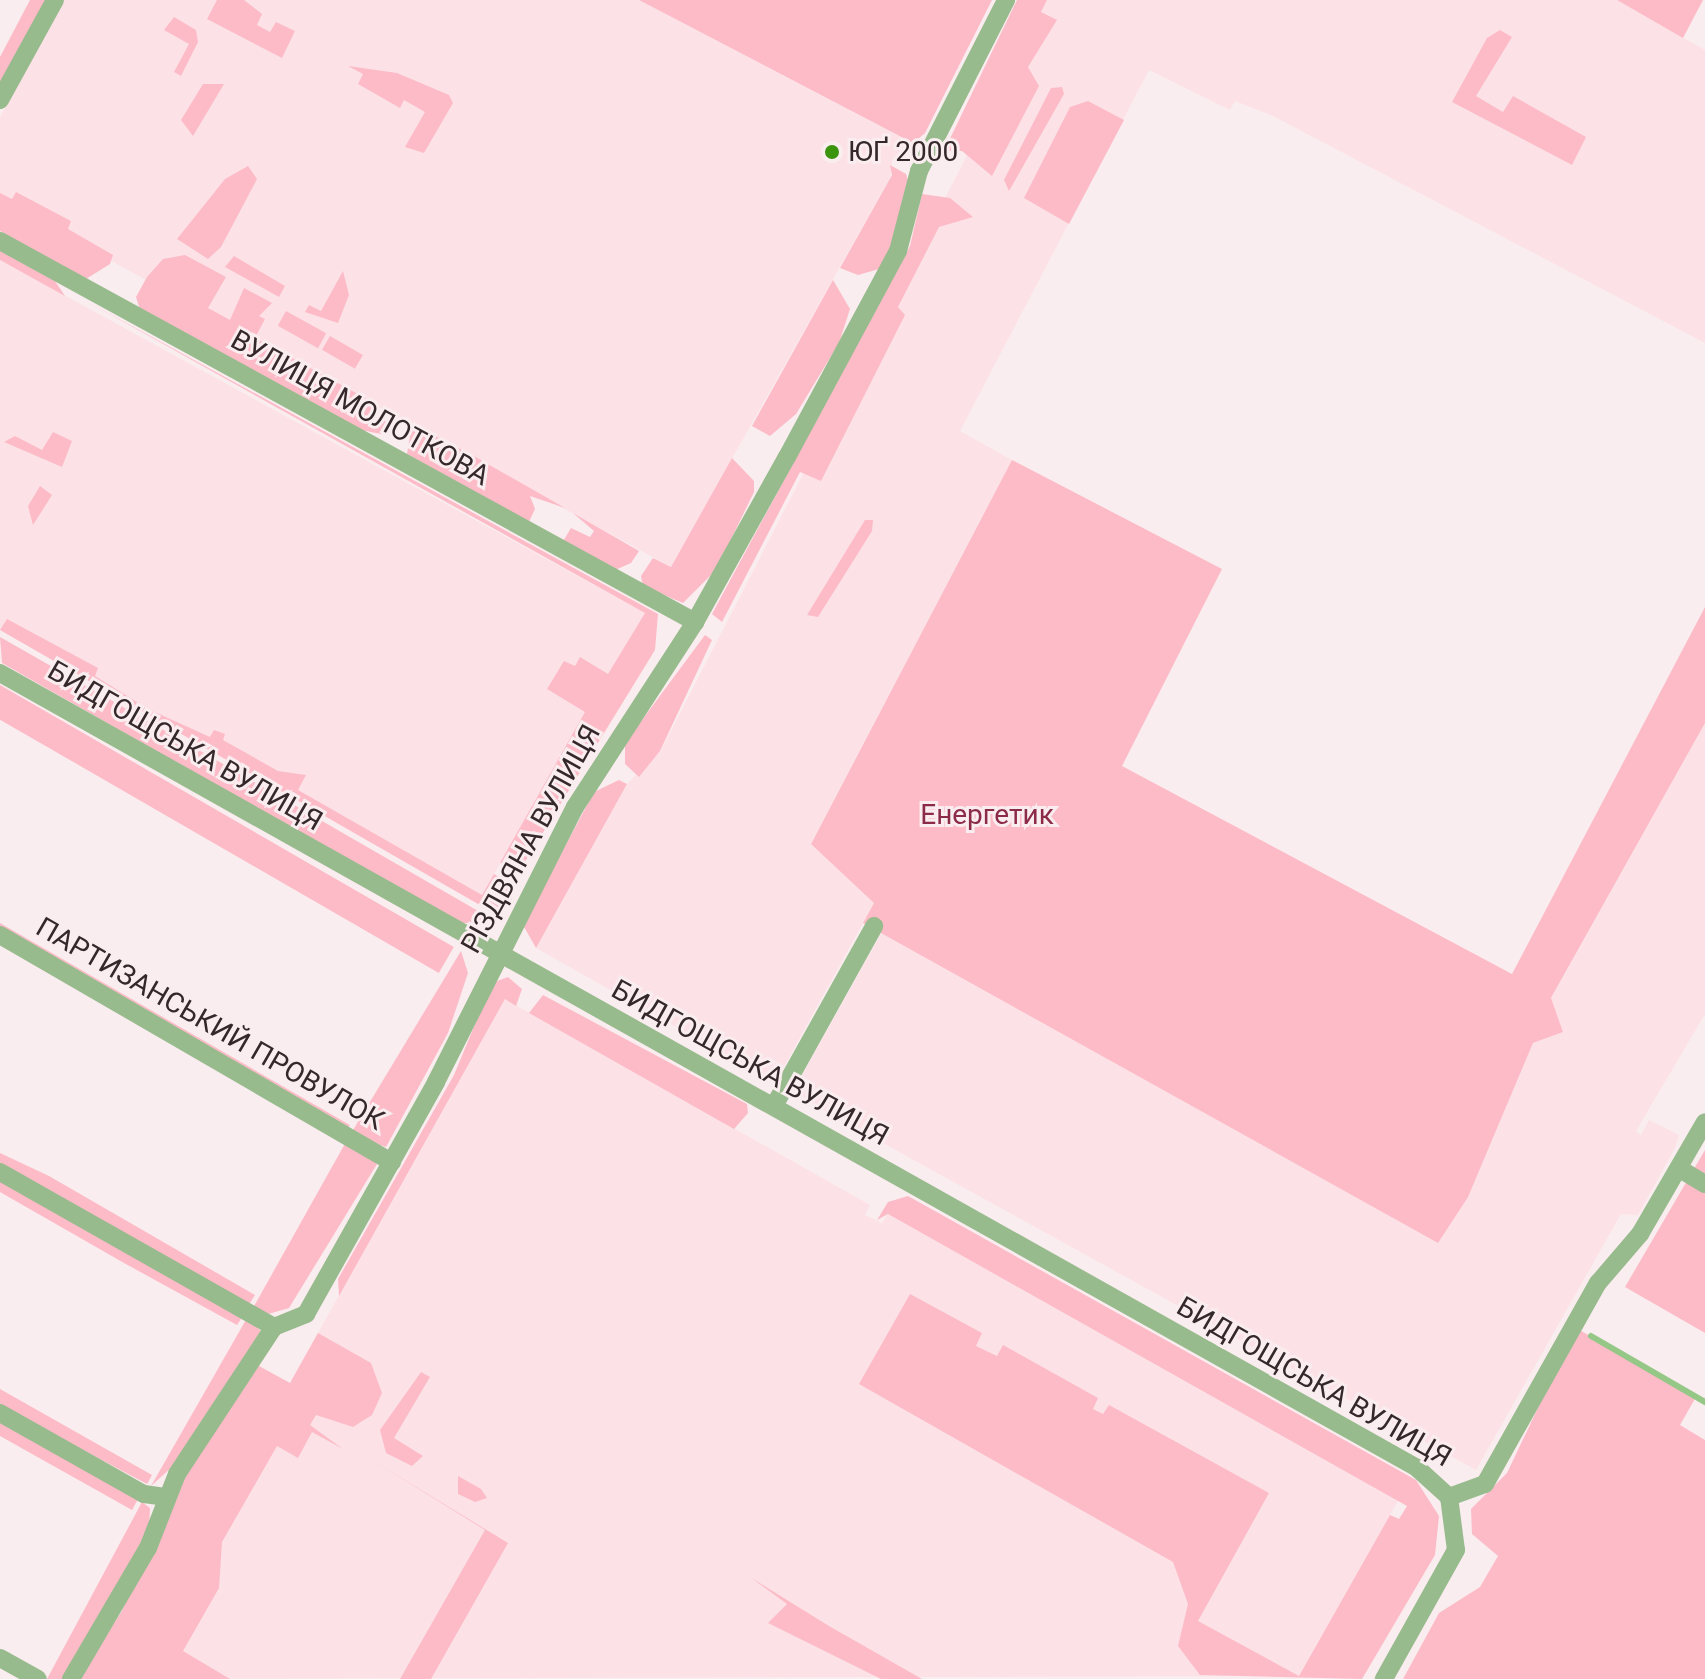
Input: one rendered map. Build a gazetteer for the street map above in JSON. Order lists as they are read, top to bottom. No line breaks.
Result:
{"streets":{"street":["ВУЛИЦЯ МОЛОТКОВА","БИДГОЩСЬКА ВУЛИЦЯ","РІЗДВЯНА ВУЛИЦЯ","ПАРТИЗАНСЬКИЙ ПРОВУЛОК"]},"crossings":[["ВУЛИЦЯ МОЛОТКОВА","РІЗДВЯНА ВУЛИЦЯ"],["БИДГОЩСЬКА ВУЛИЦЯ","РІЗДВЯНА ВУЛИЦЯ"],["РІЗДВЯНА ВУЛИЦЯ","ПАРТИЗАНСЬКИЙ ПРОВУЛОК"]],"parks":["Енергетик"],"places":["ЮҐ 2000"]}
